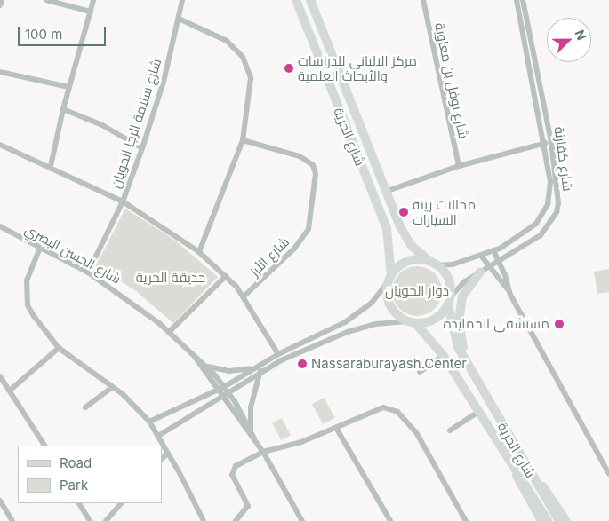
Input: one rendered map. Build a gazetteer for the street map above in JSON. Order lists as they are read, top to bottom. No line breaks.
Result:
{"streets":{"highway":["شارع الحرية"],"street":["شارع نوفل بن معاوية","شارع سلامة الرجا الحويان","شارع كفارنة","شارع الحسن البصري","شارع الأرز"]},"crossings":[["شارع سلامة الرجا الحويان","شارع الحسن البصري"],["شارع سلامة الرجا الحويان","شارع الأرز"],["شارع الحرية","شارع كفارنة"]],"parks":["حديقة الحرية","دوار الحويان"],"places":["مركز الالباني للدراسات والأبحاث العلمية","محالات زينة السيارات","مستشفى الحمايده","Nassaraburayash.Center"],"legend":["Road","Park"],"scale_bar":"100 m","north":"top right"}
